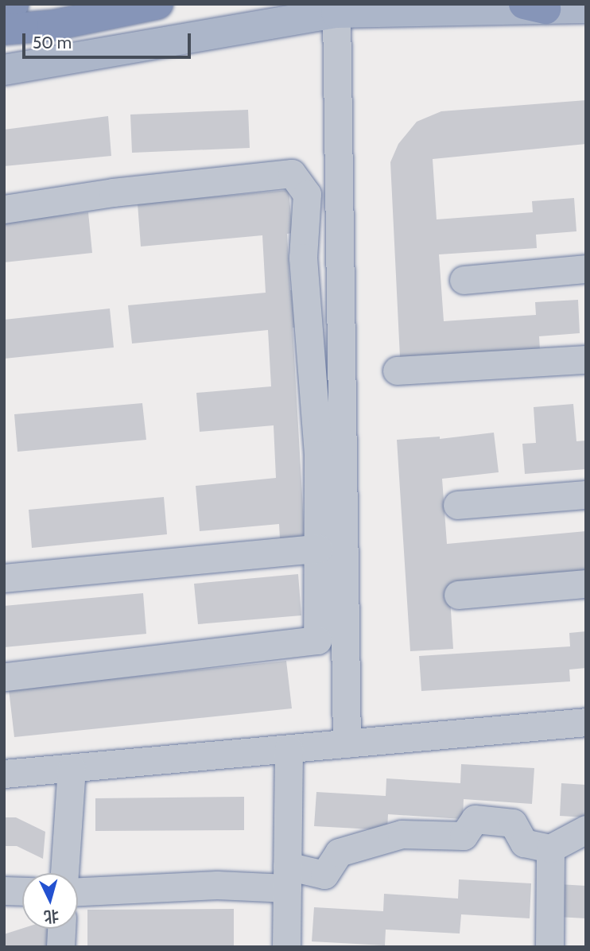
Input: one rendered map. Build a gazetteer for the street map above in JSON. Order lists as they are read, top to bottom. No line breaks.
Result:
{"scale_bar":"50 m","north":"bottom"}
